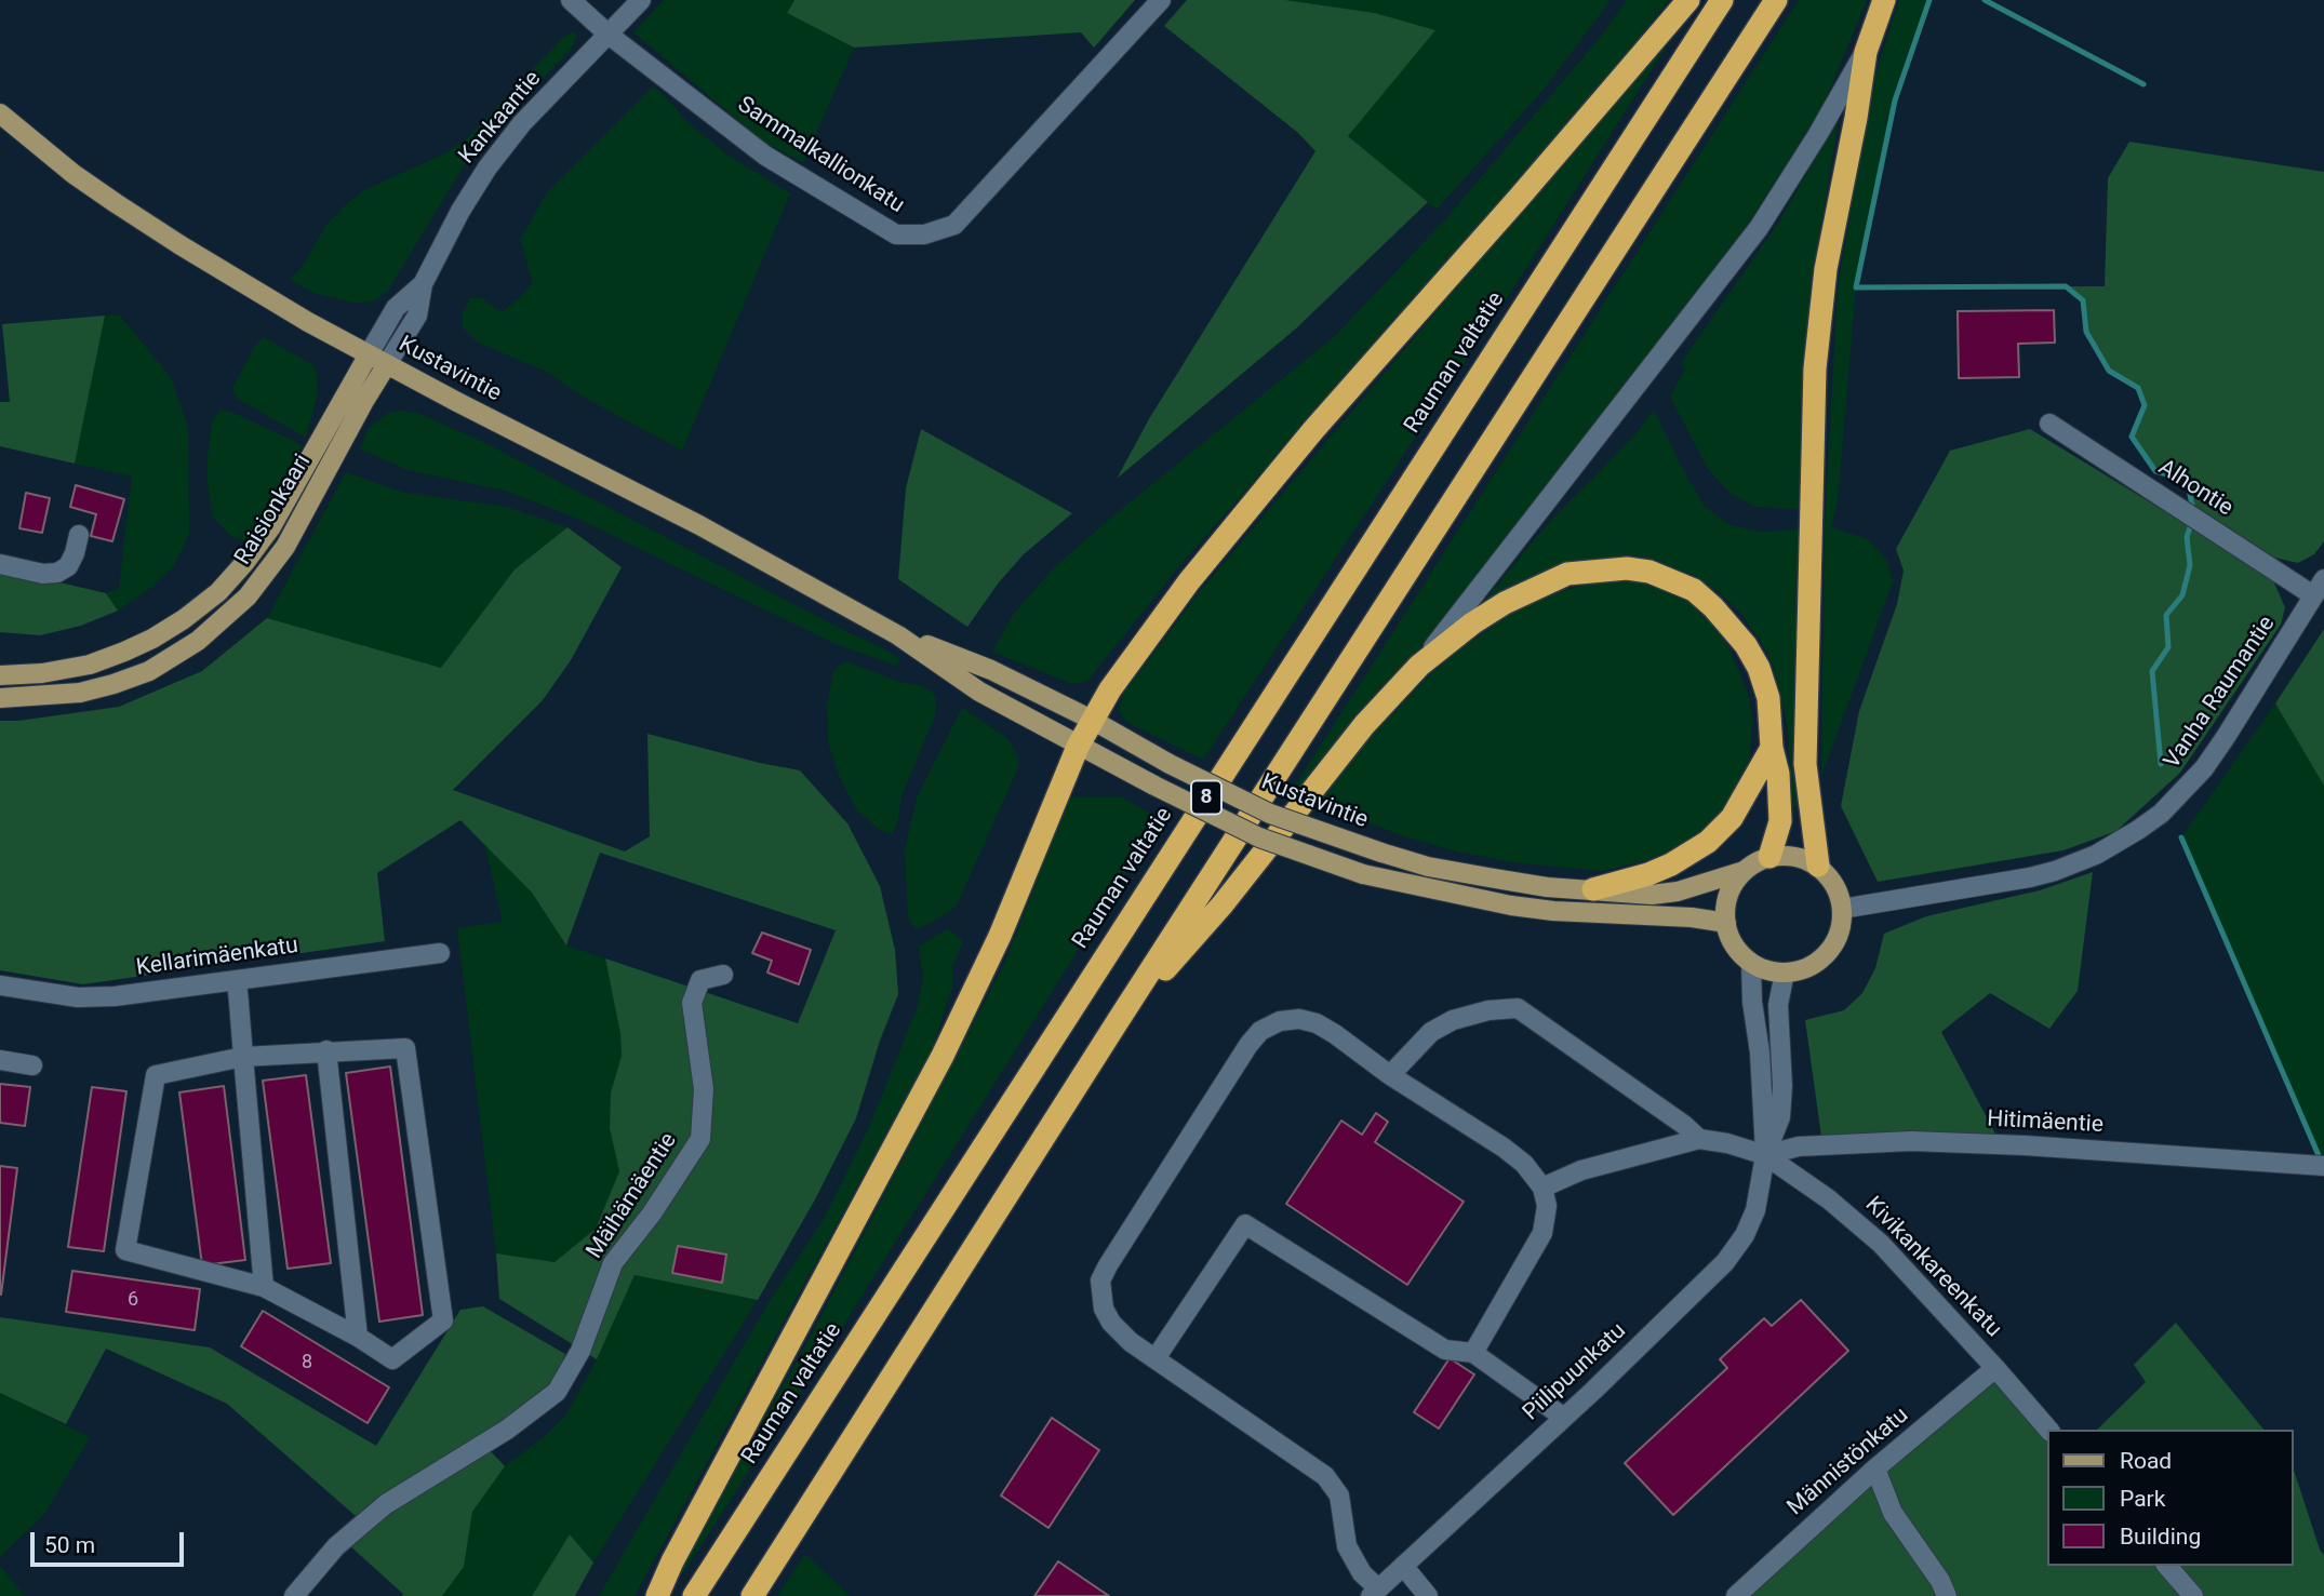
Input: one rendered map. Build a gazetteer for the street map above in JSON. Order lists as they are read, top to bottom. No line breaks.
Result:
{"streets":{"highway":["Rauman valtatie","8"],"main road":["Kustavintie","Raisionkaari"],"street":["Kankaantie","Sammalkallionkatu","Alhontie","Vanha Raumantie","Kellarimäenkatu","Hitimäentie","Mäihämäentie","Kivikankareenkatu","Piilipuunkatu","Männistönkatu"]},"crossings":[["Kankaantie","Sammalkallionkatu"],["Kankaantie","Kustavintie"],["Kankaantie","Raisionkaari"],["Kustavintie","Raisionkaari"],["Kustavintie","Vanha Raumantie"],["Alhontie","Vanha Raumantie"],["Hitimäentie","Kivikankareenkatu"],["Hitimäentie","Piilipuunkatu"],["Kivikankareenkatu","Piilipuunkatu"],["Kivikankareenkatu","Männistönkatu"]],"house_numbers":["6","8"],"legend":["Road","Park","Building"],"scale_bar":"50 m"}
